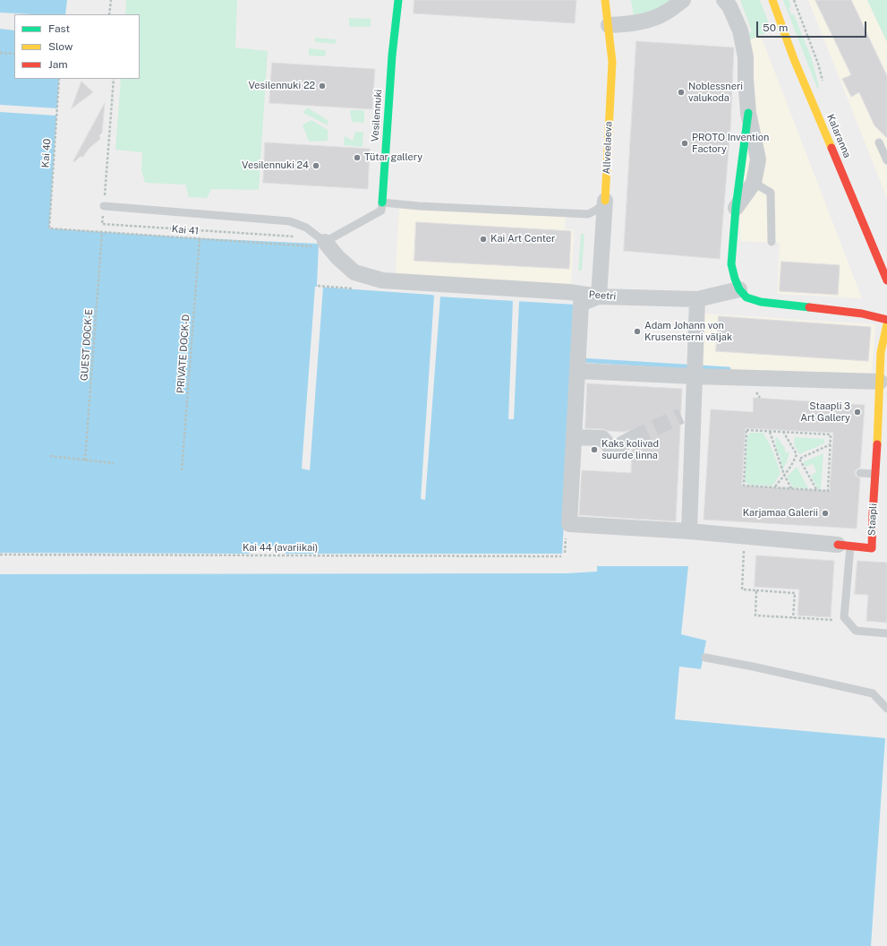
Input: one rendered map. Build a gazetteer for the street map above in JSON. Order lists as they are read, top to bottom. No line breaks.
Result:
{"streets":{"street":["Vesilennuki","Kalaranna","Allveelaeva","Peetri","Staapli"],"path":["Kai 40","Kai 41","GUEST DOCK-E","PRIVATE DOCK-D","Kai 44 (avariikai)"]},"crossings":[["Allveelaeva","Peetri"],["Kai 40","Kai 41"],["Kai 41","Peetri"],["Kai 41","GUEST DOCK-E"],["Kai 41","PRIVATE DOCK-D"]],"places":["Vesilennuki 22","Noblessneri valukoda","PROTO Invention Factory","Tütar gallery","Vesilennuki 24","Kai Art Center","Adam Johann von Krusensterni väljak","Staapli 3 Art Gallery","Kaks kolivad suurde linna","Karjamaa Galerii"],"legend":["Fast","Slow","Jam"],"scale_bar":"50 m"}
